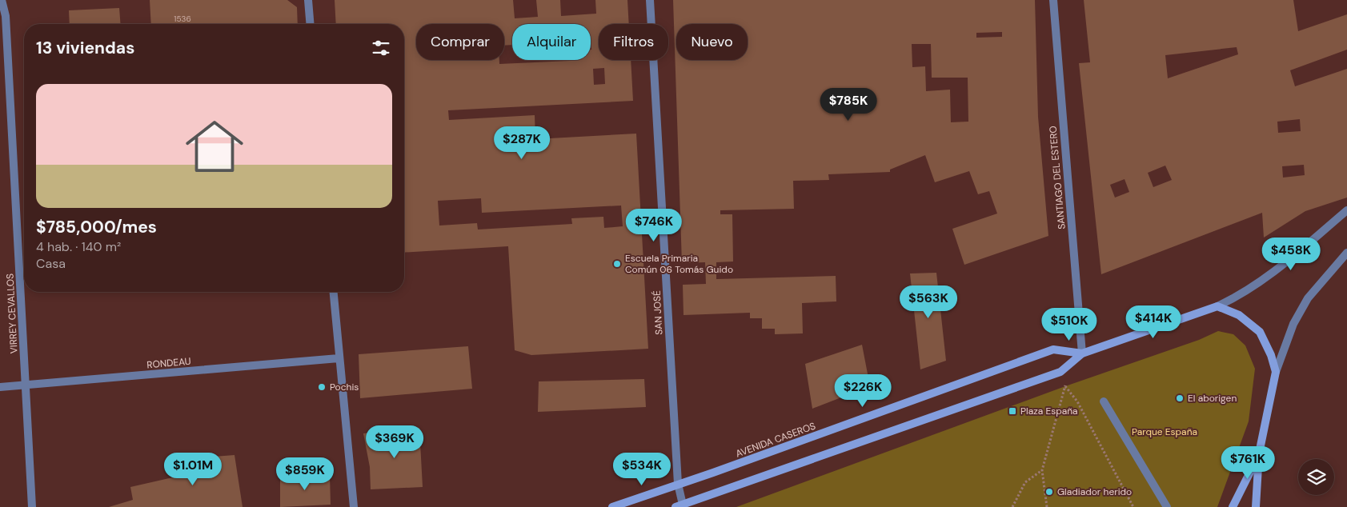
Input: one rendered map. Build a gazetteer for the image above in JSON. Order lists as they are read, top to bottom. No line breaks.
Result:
{"streets":{"main road":["AVENIDA CASEROS"],"street":["SANTIAGO DEL ESTERO","SAN JOSÉ","VIRREY CEVALLOS","RONDEAU"]},"crossings":[["SANTIAGO DEL ESTERO","AVENIDA CASEROS"],["SAN JOSÉ","AVENIDA CASEROS"],["VIRREY CEVALLOS","RONDEAU"]],"parks":["Parque España"],"places":{"other":["Escuela Primaria Común 06 Tomás Guido","Pochis","El aborigen","Gladiador herido"],"transit":["Plaza España"]},"house_numbers":["1536"],"page":{"chip":["Comprar","Alquilar","Filtros","Nuevo"],"heading":"13 viviendas","list":[{"name":"$785,000/mes","note":"4 hab. · 140 m² · Casa"}],"price":["$785K","$287K","$746K","$458K","$563K","$414K","$510K","$226K","$369K","$761K","$1.01M","$534K","$859K"]}}
